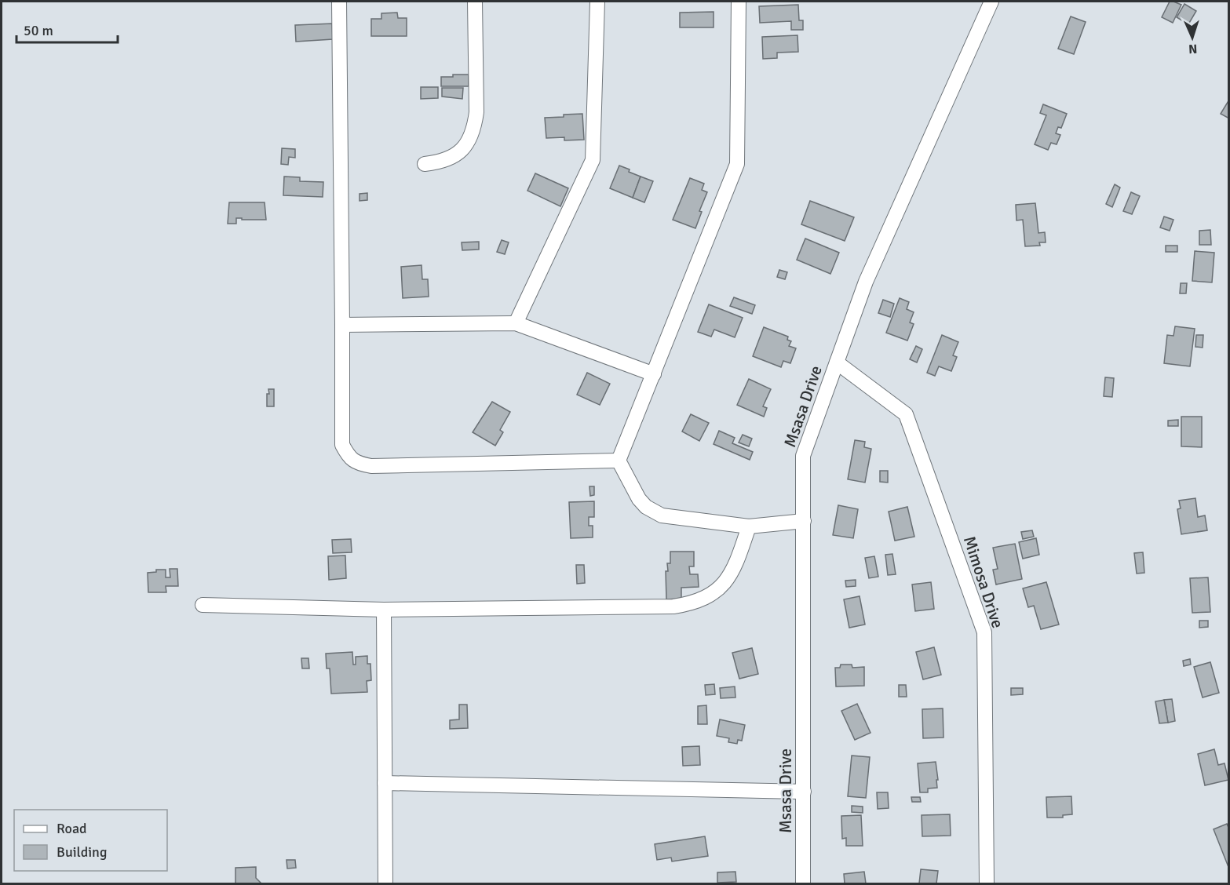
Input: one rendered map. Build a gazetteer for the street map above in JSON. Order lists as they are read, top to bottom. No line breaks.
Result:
{"streets":{"street":["Msasa Drive","Mimosa Drive"]},"crossings":[["Msasa Drive","Mimosa Drive"]],"legend":["Road","Building"],"scale_bar":"50 m","north":"bottom"}
